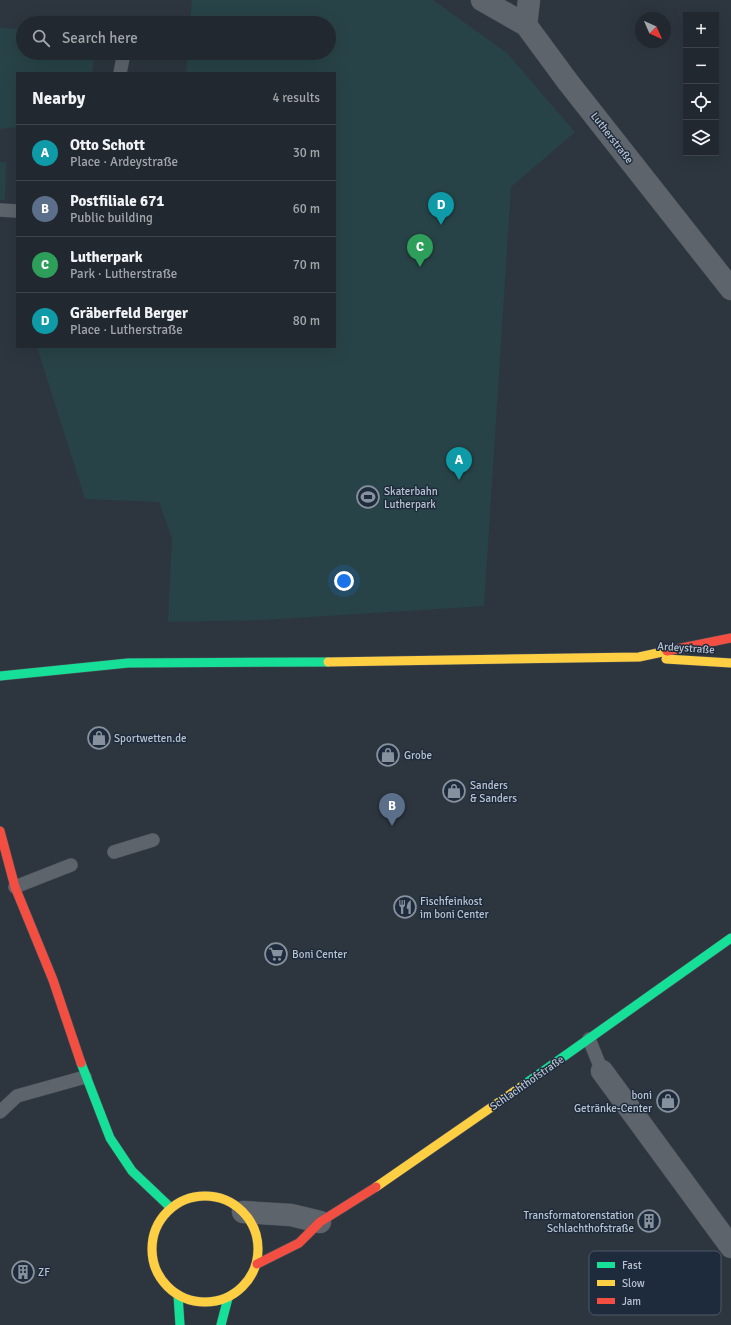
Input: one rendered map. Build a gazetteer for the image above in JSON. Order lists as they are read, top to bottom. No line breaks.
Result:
{"streets":{"main road":["Ardeystraße","Schlachthofstraße"],"street":["Lutherstraße"]},"places":{"sports":["Skaterbahn Lutherpark"],"shop":["Sportwetten.de","Grobe","Sanders & Sanders","boni Getränke-Center"],"restaurant":["Fischfeinkost im boni Center"],"supermarket":["Boni Center"],"building":["Transformatorenstation Schlachthofstraße","ZF"]},"legend":["Fast","Slow","Jam"],"north":"bottom right","page":{"map_buttons":["+","−"],"search":"Search here","heading":["Nearby","4 results"],"list":[{"mark":"A","name":"Otto Schott","note":"Place · Ardeystraße","value":"30 m"},{"mark":"B","name":"Postfiliale 671","note":"Public building","value":"60 m"},{"mark":"C","name":"Lutherpark","note":"Park · Lutherstraße","value":"70 m"},{"mark":"D","name":"Gräberfeld Berger","note":"Place · Lutherstraße","value":"80 m"}],"pins":["D","C","A","B"]}}
